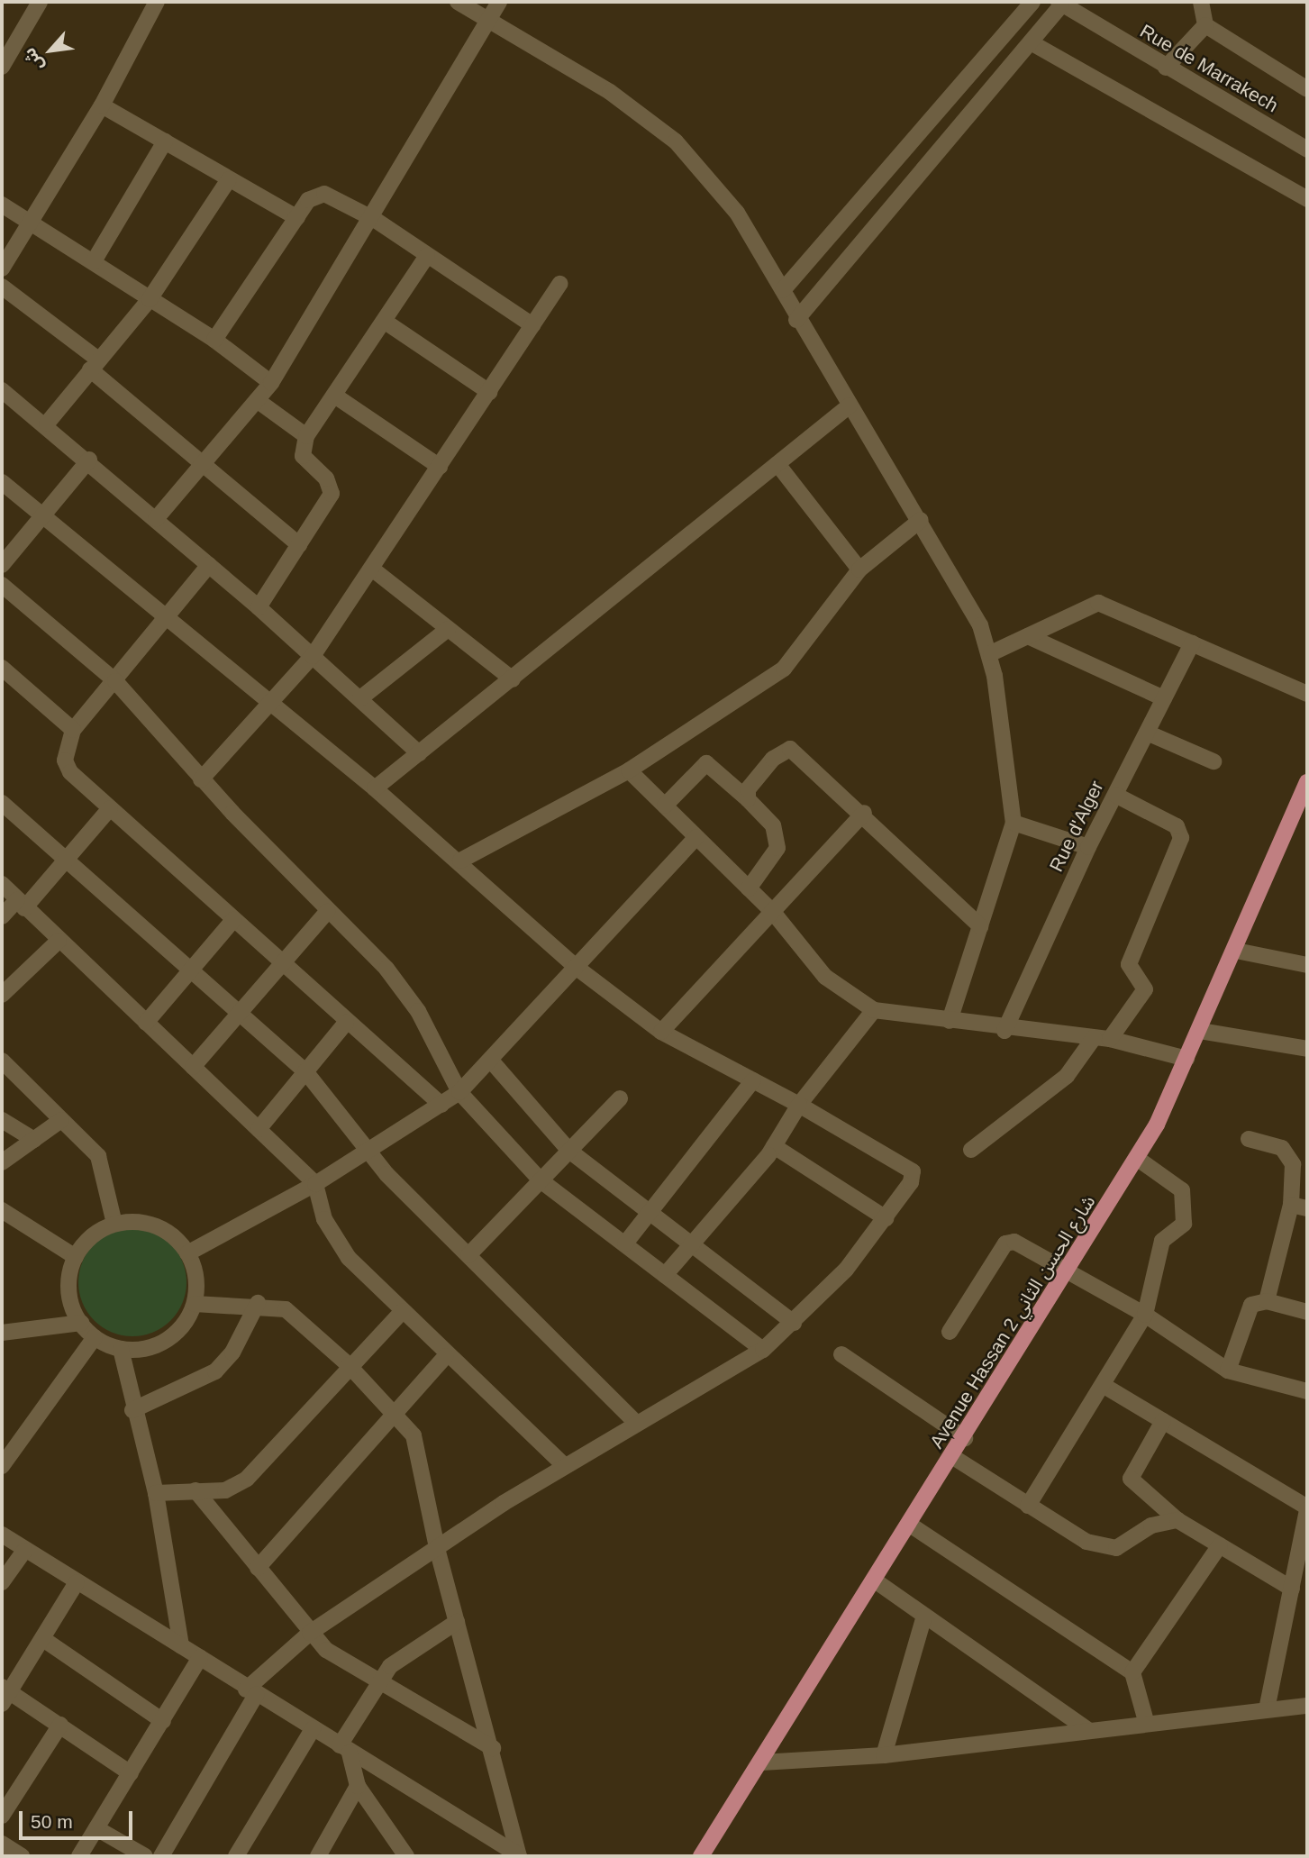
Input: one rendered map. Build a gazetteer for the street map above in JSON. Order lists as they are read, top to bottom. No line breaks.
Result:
{"streets":{"main road":["Avenue Hassan 2 شارع الحسن الثاني"],"street":["Rue de Marrakech","Rue d'Alger"]},"scale_bar":"50 m","north":"bottom left"}
